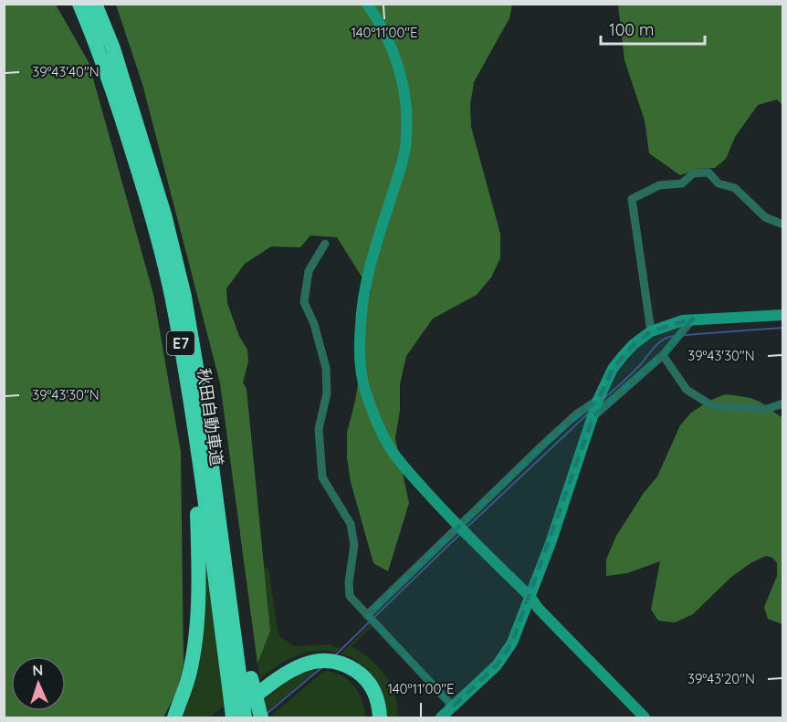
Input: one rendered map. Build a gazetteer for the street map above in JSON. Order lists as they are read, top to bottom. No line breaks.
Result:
{"streets":{"highway":["E7","秋田自動車道"]},"scale_bar":"100 m","north":"top","coordinates":["140°11'00\"E","39°43'40\"N","39°43'30\"N","39°43'20\"N"]}
